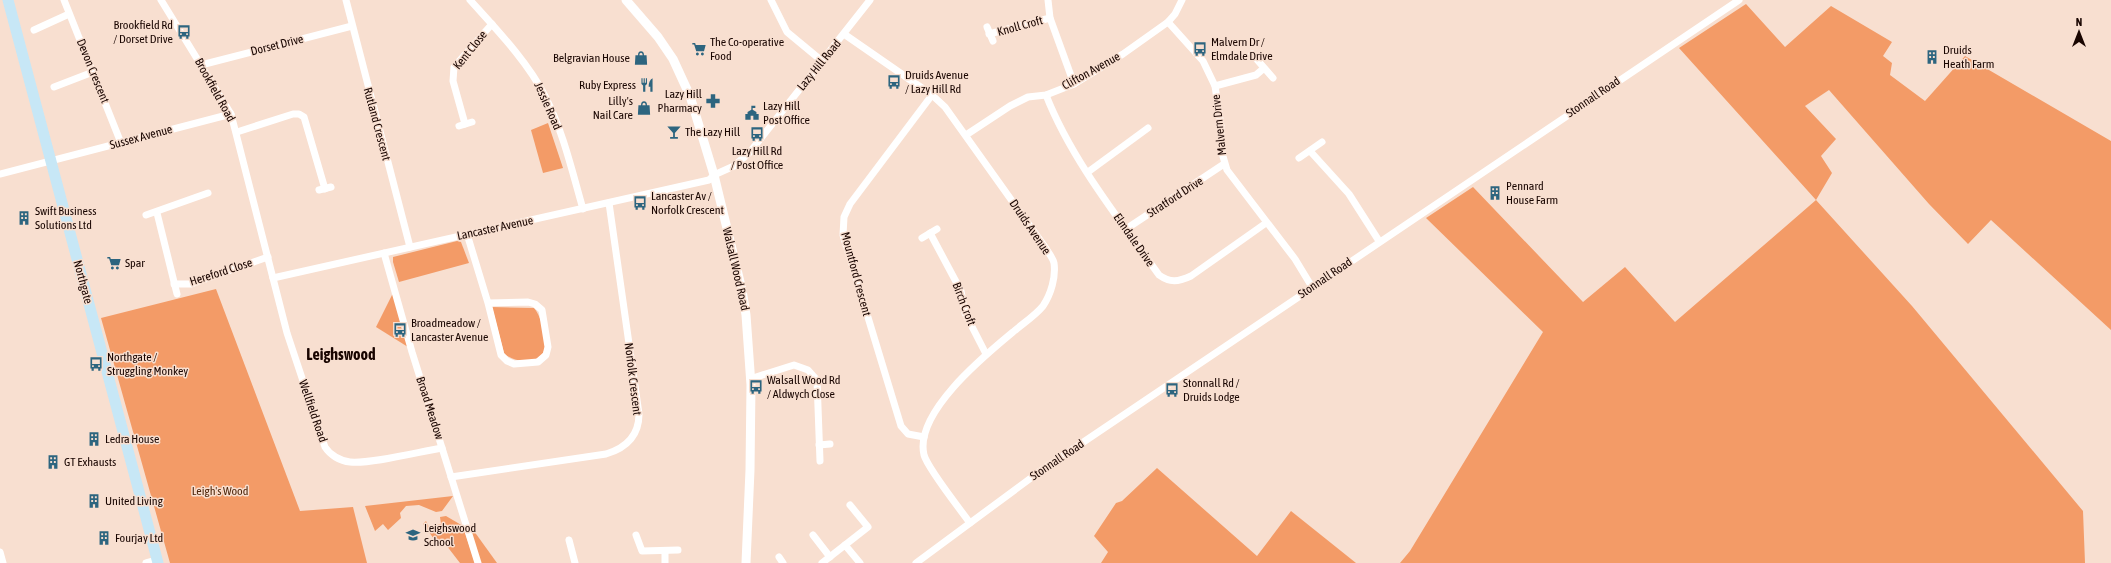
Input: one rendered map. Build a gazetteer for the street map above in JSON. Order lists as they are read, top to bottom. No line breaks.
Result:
{"streets":{"main road":["Northgate"],"street":["Knoll Croft","Dorset Drive","Kent Close","Lazy Hill Road","Devon Crescent","Clifton Avenue","Brookfield Road","Stonnall Road","Jessie Road","Rutland Crescent","Malvern Drive","Sussex Avenue","Stratford Drive","Druids Avenue","Lancaster Avenue","Elmdale Drive","Walsall Wood Road","Hereford Close","Mountford Crescent","Birch Croft","Norfolk Crescent","Broad Meadow","Wellfield Road"]},"crossings":[["Dorset Drive","Brookfield Road"],["Dorset Drive","Rutland Crescent"],["Kent Close","Jessie Road"],["Lazy Hill Road","Druids Avenue"],["Lazy Hill Road","Lancaster Avenue"],["Lazy Hill Road","Walsall Wood Road"],["Devon Crescent","Sussex Avenue"],["Clifton Avenue","Malvern Drive"],["Clifton Avenue","Druids Avenue"],["Clifton Avenue","Elmdale Drive"],["Brookfield Road","Sussex Avenue"],["Brookfield Road","Hereford Close"],["Brookfield Road","Wellfield Road"],["Stonnall Road","Malvern Drive"],["Stonnall Road","Druids Avenue"],["Jessie Road","Lancaster Avenue"],["Rutland Crescent","Lancaster Avenue"],["Malvern Drive","Stratford Drive"],["Malvern Drive","Elmdale Drive"],["Sussex Avenue","Northgate"],["Stratford Drive","Elmdale Drive"],["Druids Avenue","Mountford Crescent"],["Druids Avenue","Birch Croft"],["Lancaster Avenue","Walsall Wood Road"],["Lancaster Avenue","Norfolk Crescent"],["Lancaster Avenue","Broad Meadow"],["Lancaster Avenue","Wellfield Road"],["Hereford Close","Wellfield Road"],["Norfolk Crescent","Broad Meadow"],["Broad Meadow","Wellfield Road"]],"districts":["Leighswood"],"parks":["Leigh's Wood"],"places":{"bus stop":["Brookfield Rd / Dorset Drive","Malvern Dr / Elmdale Drive","Druids Avenue / Lazy Hill Rd","Lazy Hill Rd / Post Office","Lancaster Av / Norfolk Crescent","Broadmeadow / Lancaster Avenue","Northgate / Struggling Monkey","Walsall Wood Rd / Aldwych Close","Stonnall Rd / Druids Lodge"],"supermarket":["The Co-operative Food","Spar"],"building":["Druids Heath Farm","Pennard House Farm","Swift Business Solutions Ltd","Ledra House","GT Exhausts","United Living","Fourjay Ltd"],"shop":["Belgravian House","Lilly's Nail Care"],"restaurant":["Ruby Express"],"pharmacy":["Lazy Hill Pharmacy"],"public building":["Lazy Hill Post Office"],"bar":["The Lazy Hill"],"school or university":["Leighswood School"]},"north":"top"}
